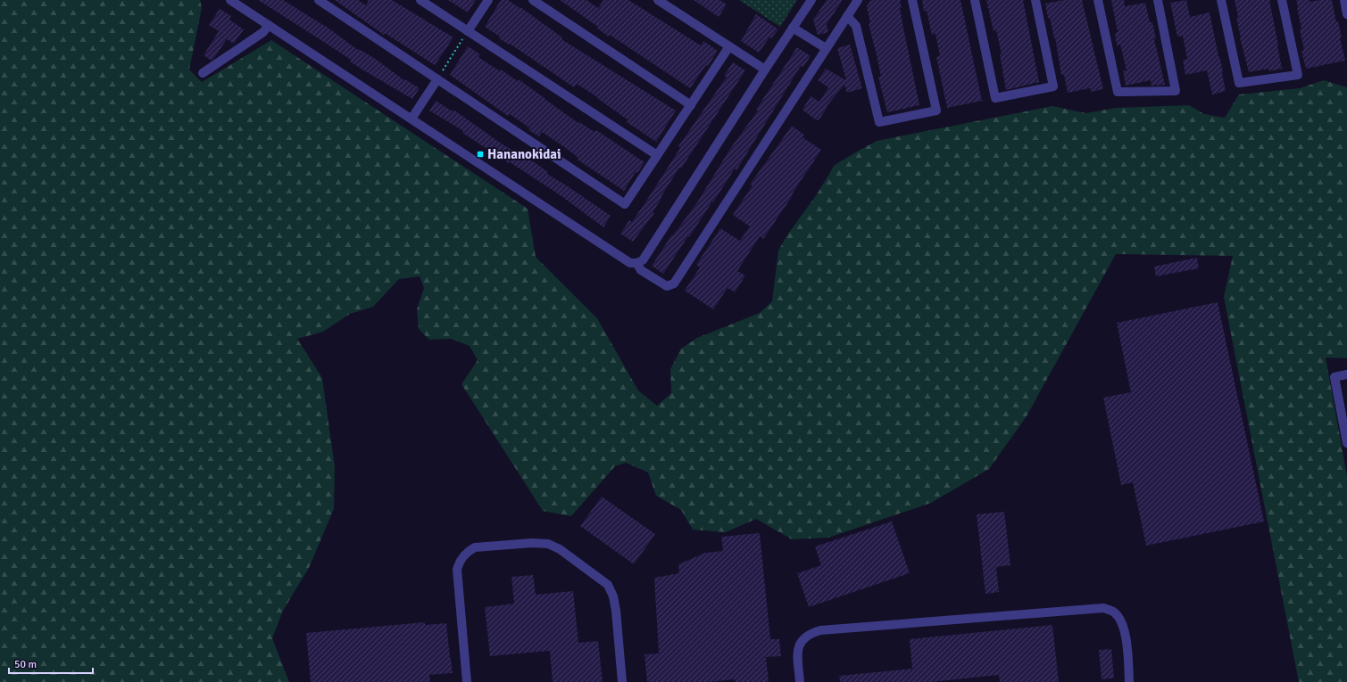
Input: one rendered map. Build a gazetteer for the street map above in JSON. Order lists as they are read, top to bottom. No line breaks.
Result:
{"places":{"transit":["Hananokidai"]},"scale_bar":"50 m"}
